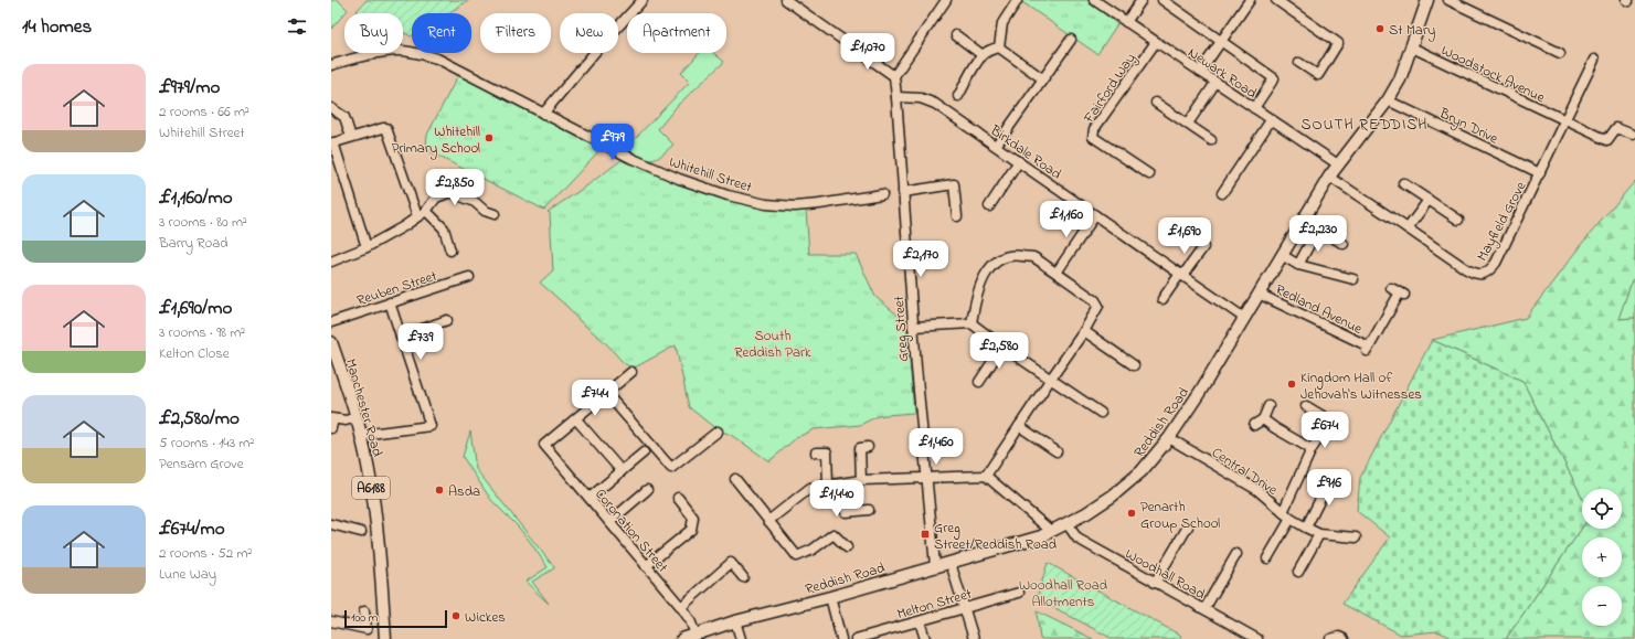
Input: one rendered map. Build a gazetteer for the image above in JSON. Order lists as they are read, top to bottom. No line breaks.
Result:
{"streets":{"main road":["Manchester Road","Reddish Road","A6188"],"street":["Newark Road","Woodstock Avenue","Fairford Way","Bryn Drive","Birkdale Road","Whitehill Street","Mayfield Grove","Reuben Street","Redland Avenue","Greg Street","Central Drive","Coronation Street","Woodhall Road","Melton Street"]},"crossings":[["Newark Road","Fairford Way"],["Newark Road","Reddish Road"],["Woodstock Avenue","Mayfield Grove"],["Woodstock Avenue","Reddish Road"],["Bryn Drive","Mayfield Grove"],["Bryn Drive","Reddish Road"],["Birkdale Road","Greg Street"],["Birkdale Road","Reddish Road"],["Mayfield Grove","Reddish Road"],["Redland Avenue","Reddish Road"],["Greg Street","Reddish Road"],["Reddish Road","Central Drive"],["Reddish Road","Coronation Street"],["Reddish Road","Woodhall Road"]],"districts":["SOUTH REDDISH"],"parks":["South Reddish Park","Woodhall Road Allotments"],"places":{"other":["St Mary","Whitehill Primary School","Kingdom Hall of Jehovah's Witnesses","Asda","Penarth Group School","Wickes"],"transit":["Greg Street/Reddish Road"]},"scale_bar":"100 m","page":{"heading":"14 homes","chip":["Buy","Rent","Filters","New","Apartment"],"price":["£1,070","£979","£2,850","£1,160","£2,230","£1,690","£2,170","£739","£2,580","£744","£674","£1,460","£916","£1,440"],"list":[{"name":"£979/mo","note":"2 rooms · 66 m² · Whitehill Street"},{"name":"£1,160/mo","note":"3 rooms · 80 m² · Barry Road"},{"name":"£1,690/mo","note":"3 rooms · 98 m² · Kelton Close"},{"name":"£2,580/mo","note":"5 rooms · 143 m² · Pensarn Grove"},{"name":"£674/mo","note":"2 rooms · 52 m² · Lune Way"}],"map_buttons":["+","−"],"scale":"100 m"}}
